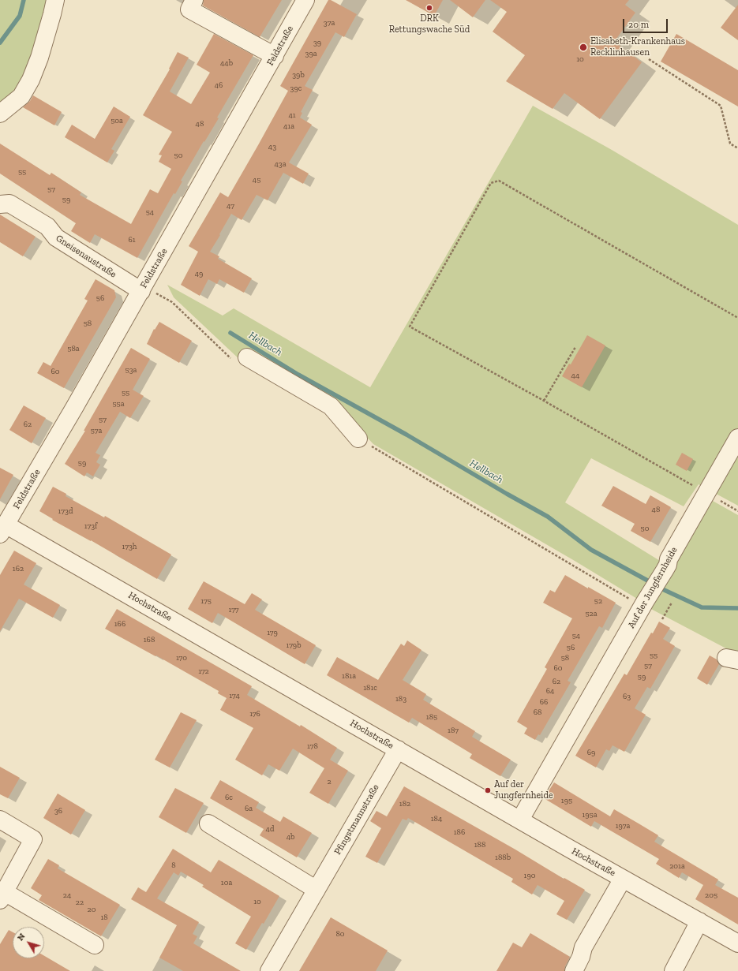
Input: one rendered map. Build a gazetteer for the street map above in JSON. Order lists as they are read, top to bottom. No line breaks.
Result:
{"streets":{"street":["Feldstraße","Gneisenaustraße","Auf der Jungfernheide","Hochstraße","Pfingstmannstraße"]},"crossings":[["Feldstraße","Gneisenaustraße"],["Feldstraße","Hochstraße"],["Auf der Jungfernheide","Hochstraße"],["Hochstraße","Pfingstmannstraße"]],"water":["Hellbach"],"places":["DRK Rettungswache Süd","Elisabeth-Krankenhaus Recklinhausen","Auf der Jungfernheide"],"house_numbers":["37a","39","39a","10","44b","39b","46","39c","41","50a","48","41a","43","50","43a","55","45","57","59","47","54","61","49","56","58","58a","53a","60","44","55","55a","57","62","57a","59","48","173d","173f","50","173h","162","175","52","177","52a","166","179","54","168","179b","56","55","170","58","57","60","172","181a","59","62","181c","64","174","63","183","66","68","176","185","187","178","69","2","6c","195","182","6a","36","195a","184","197a","4d","186","4b","188","188b","8","201a","190","10a","24","205","10","22","20","18","80"],"scale_bar":"20 m","north":"top left"}
